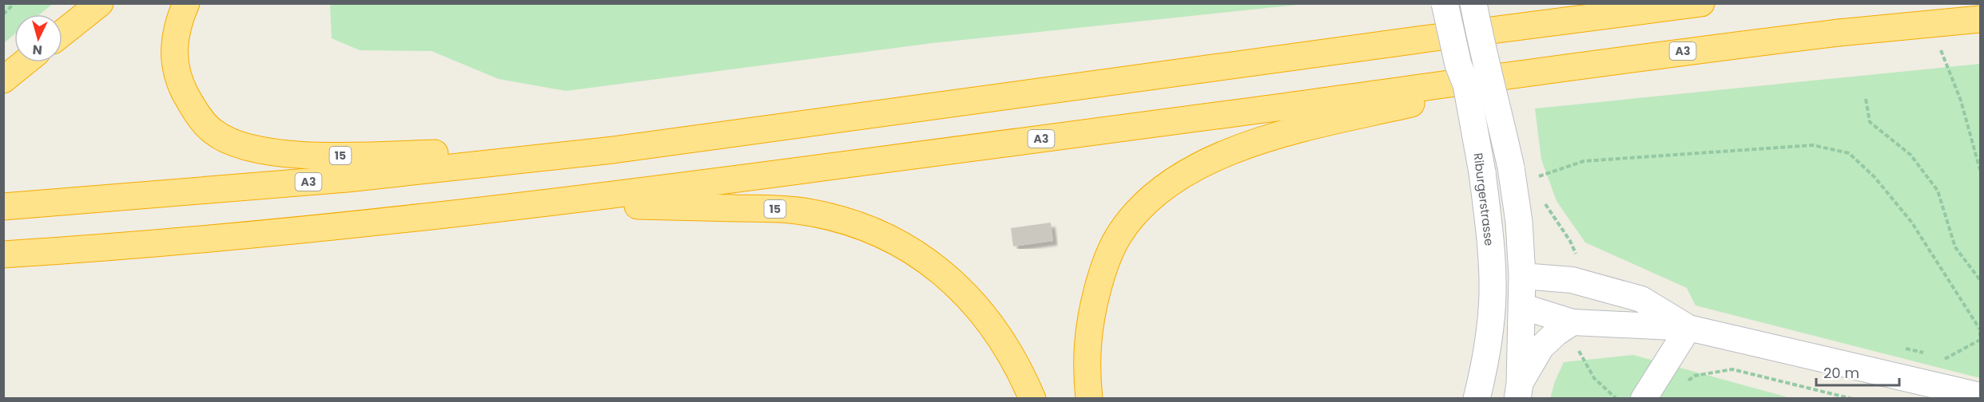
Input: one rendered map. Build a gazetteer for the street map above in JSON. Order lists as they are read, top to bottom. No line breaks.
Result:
{"streets":{"highway":["A3","15"],"main road":["Riburgerstrasse"]},"crossings":[["A3","15"]],"scale_bar":"20 m","north":"bottom"}
